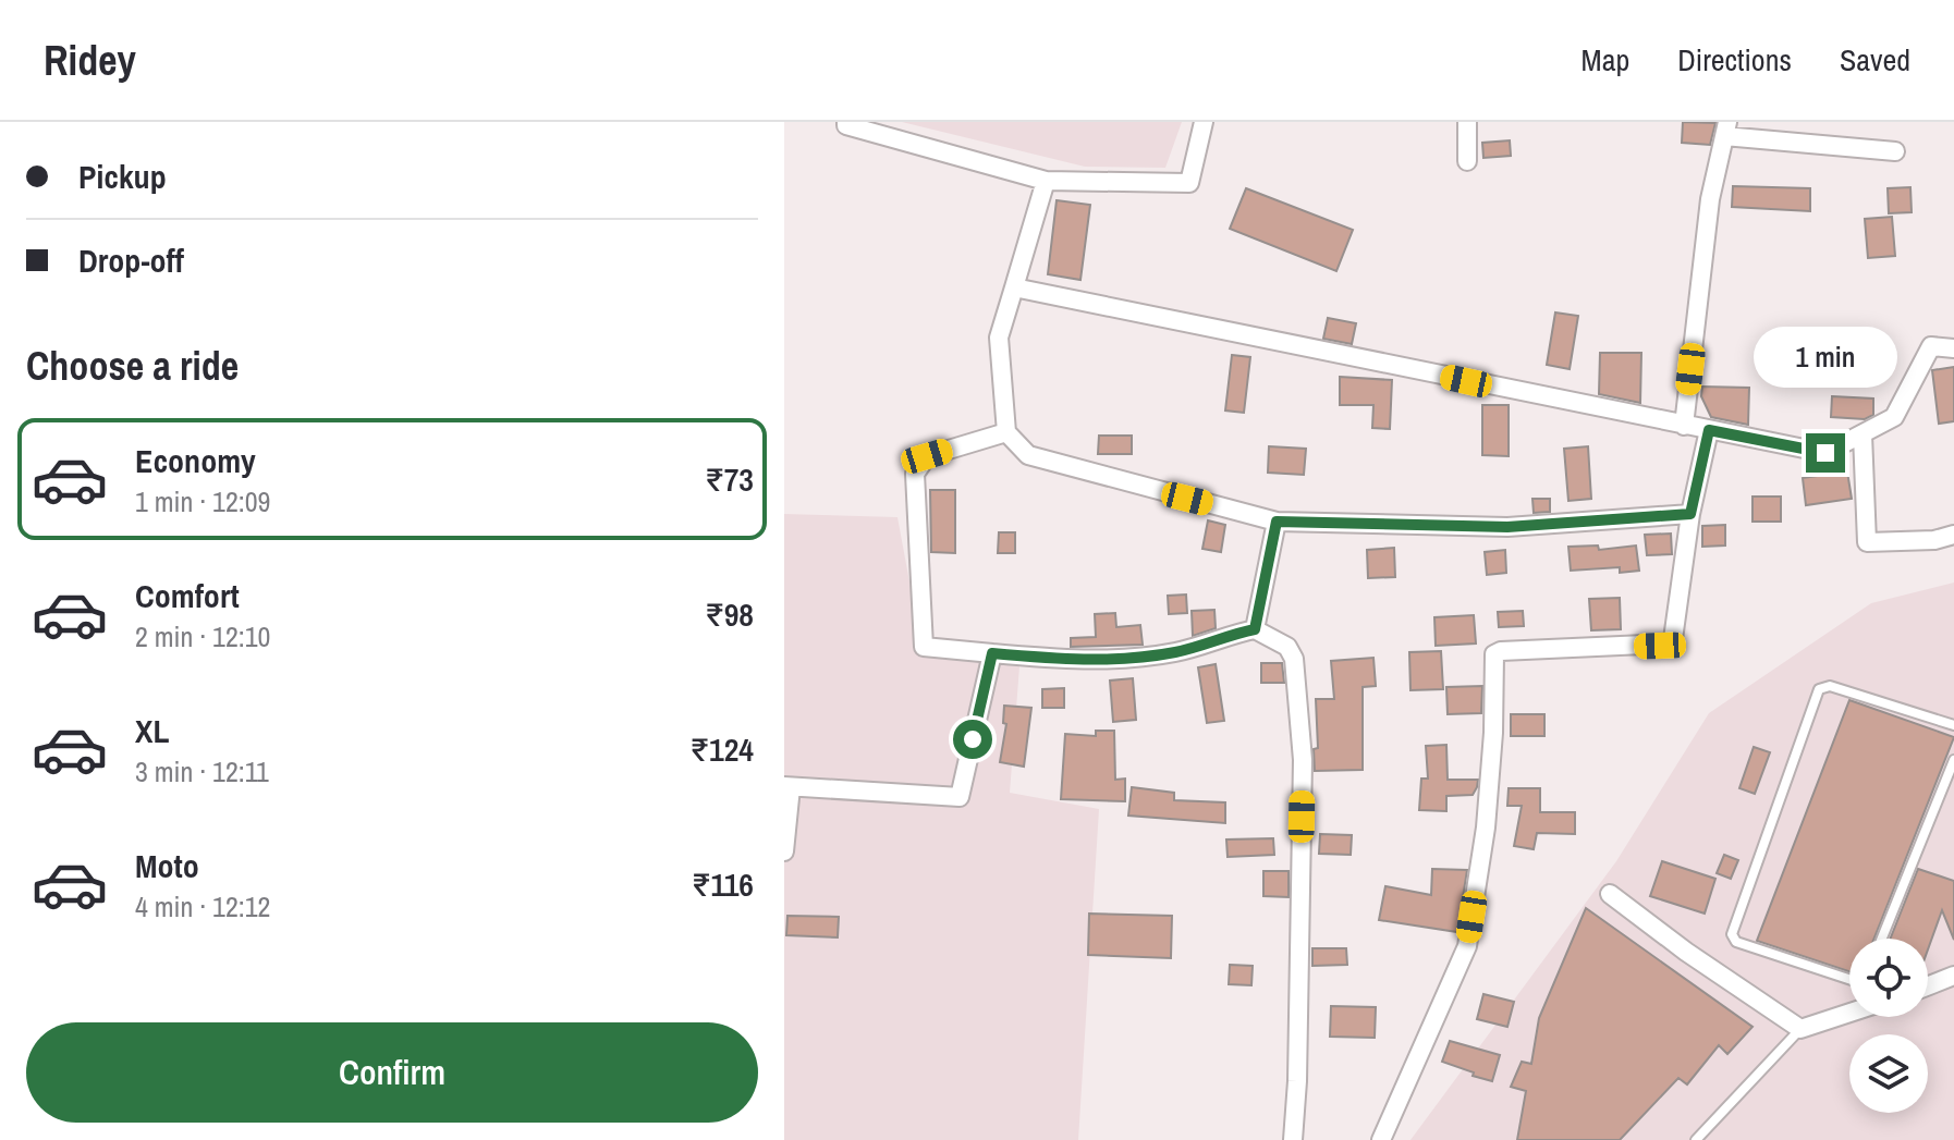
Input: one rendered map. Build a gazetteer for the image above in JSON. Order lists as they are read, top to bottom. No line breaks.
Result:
{"page":{"header":"Ridey","nav":["Map","Directions","Saved"],"banner":["Pickup","Drop-off"],"heading":"Choose a ride","bubble":"1 min","list":[{"name":"Economy","note":"1 min · 12:09","value":"₹73"},{"name":"Comfort","note":"2 min · 12:10","value":"₹98"},{"name":"XL","note":"3 min · 12:11","value":"₹124"},{"name":"Moto","note":"4 min · 12:12","value":"₹116"}],"buttons":"Confirm"}}
